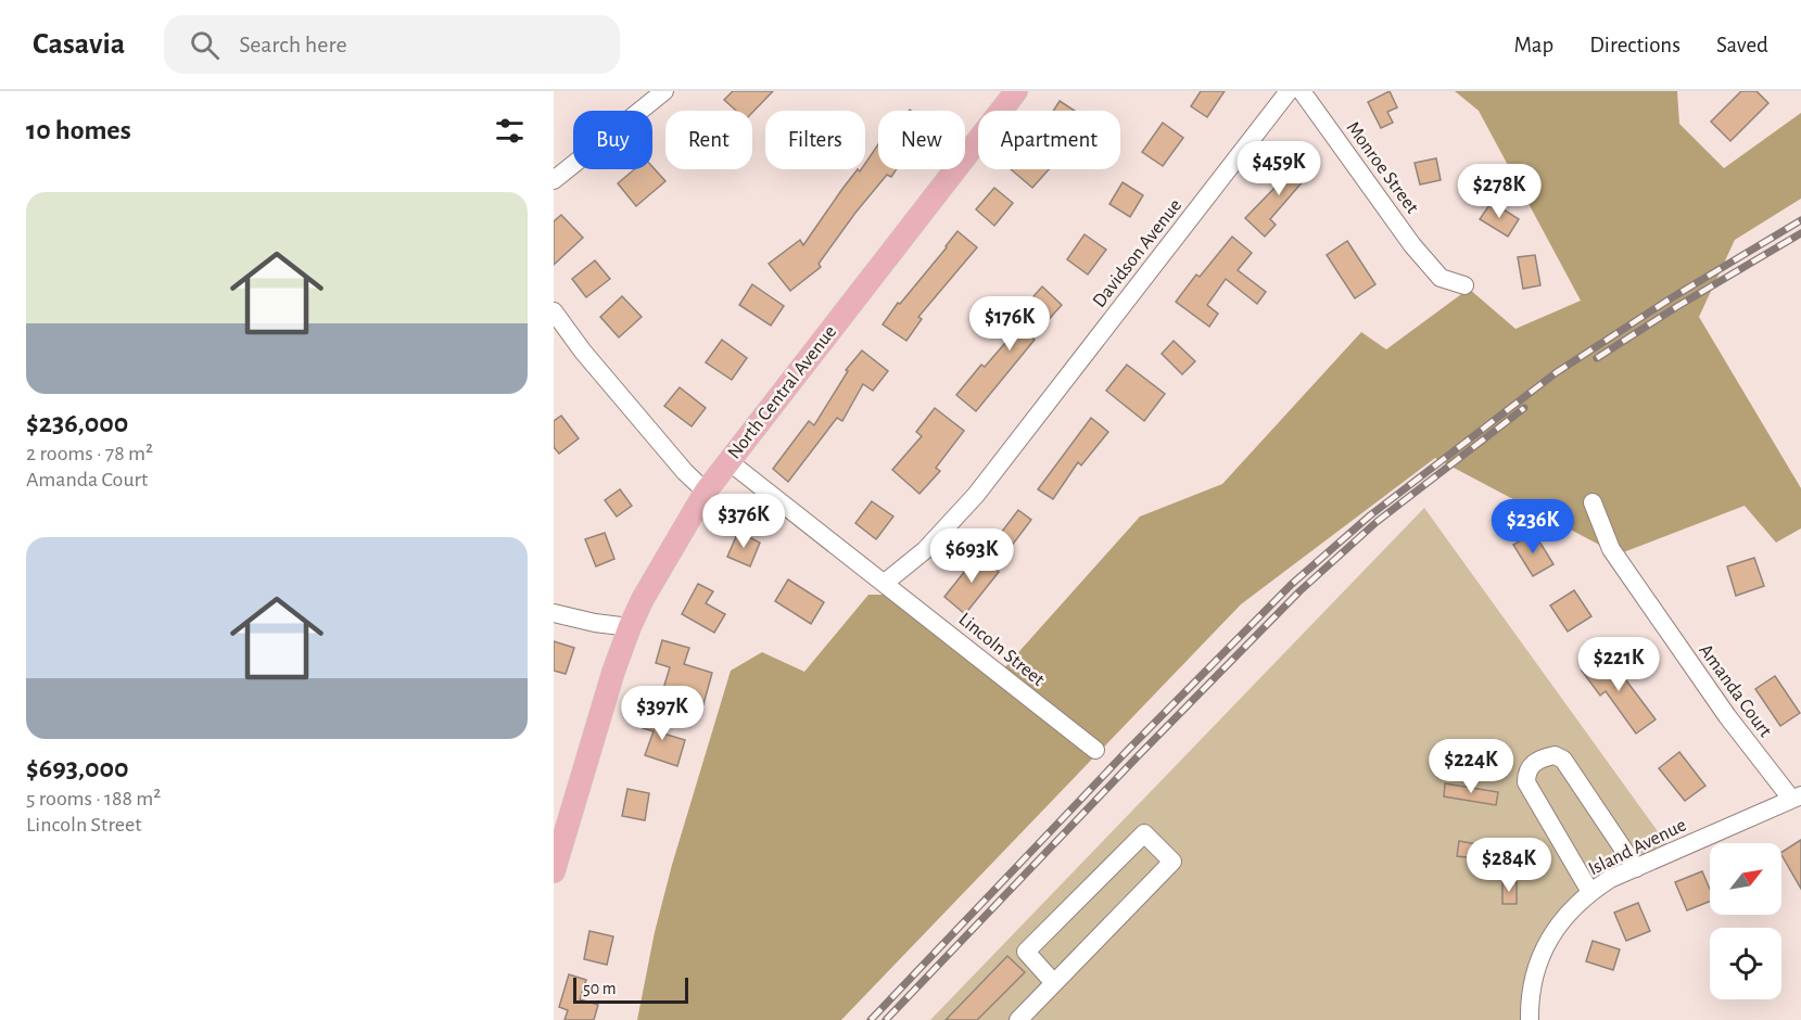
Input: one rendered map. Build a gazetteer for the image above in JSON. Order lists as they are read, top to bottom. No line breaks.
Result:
{"streets":{"main road":["North Central Avenue"],"street":["Monroe Street","Davidson Avenue","Lincoln Street","Amanda Court","Island Avenue"]},"crossings":[["Davidson Avenue","Lincoln Street"],["North Central Avenue","Lincoln Street"],["Amanda Court","Island Avenue"]],"scale_bar":"50 m","north":"top right","page":{"header":"Casavia","search":"Search here","nav":["Map","Directions","Saved"],"heading":"10 homes","chip":["Buy","Rent","Filters","New","Apartment"],"price":["$459K","$278K","$176K","$376K","$236K","$693K","$221K","$397K","$224K","$284K"],"list":[{"name":"$236,000","note":"2 rooms · 78 m² · Amanda Court"},{"name":"$693,000","note":"5 rooms · 188 m² · Lincoln Street"}],"scale":"50 m"}}
